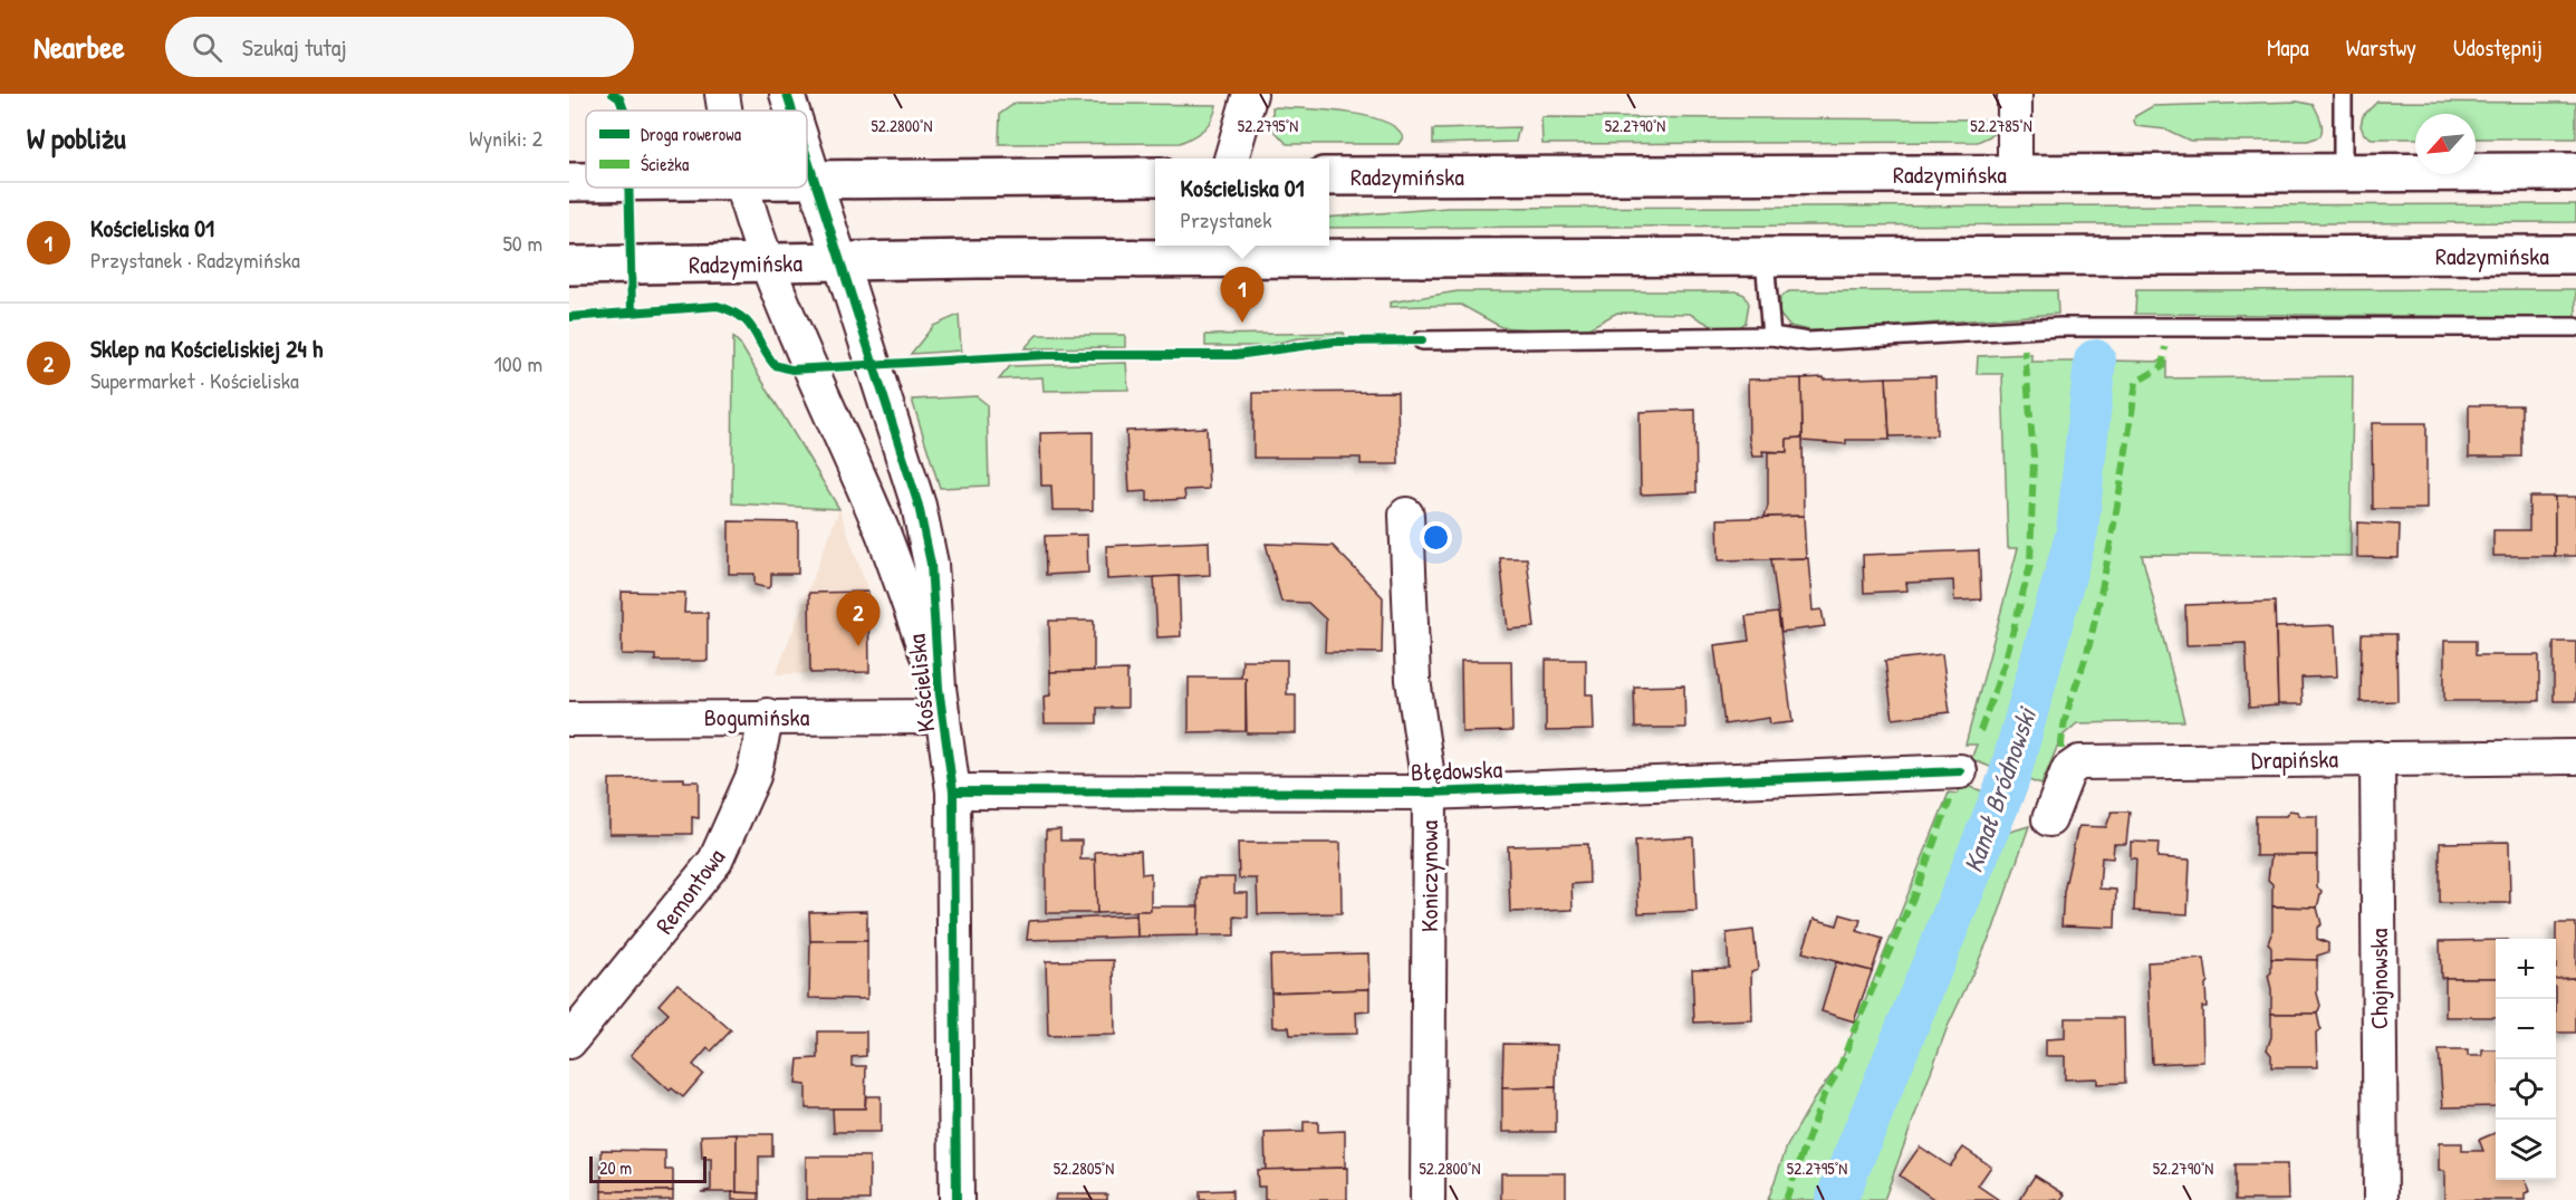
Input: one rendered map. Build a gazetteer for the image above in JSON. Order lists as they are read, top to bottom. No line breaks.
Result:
{"streets":{"main road":["Radzymińska"],"street":["Kościeliska","Bogumińska","Drapińska","Błędowska","Koniczynowa","Remontowa","Chojnowska"]},"crossings":[["Radzymińska","Kościeliska"],["Kościeliska","Bogumińska"],["Kościeliska","Błędowska"],["Bogumińska","Remontowa"],["Drapińska","Chojnowska"],["Błędowska","Koniczynowa"]],"water":["Kanał Bródnowski"],"legend":["Droga rowerowa","Ścieżka"],"scale_bar":"20 m","north":"bottom left","page":{"header":"Nearbee","search":"Szukaj tutaj","nav":["Mapa","Warstwy","Udostępnij"],"heading":["W pobliżu","Wyniki: 2"],"popup":["Kościeliska 01","Przystanek"],"list":[{"mark":"1","name":"Kościeliska 01","note":"Przystanek · Radzymińska","value":"50 m"},{"mark":"2","name":"Sklep na Kościeliskiej 24 h","note":"Supermarket · Kościeliska","value":"100 m"}],"pins":["1","2"],"map_buttons":["+","−"],"scale":"20 m"},"coordinates":["52.2800°N","52.2795°N","52.2790°N","52.2785°N","52.2805°N"]}
